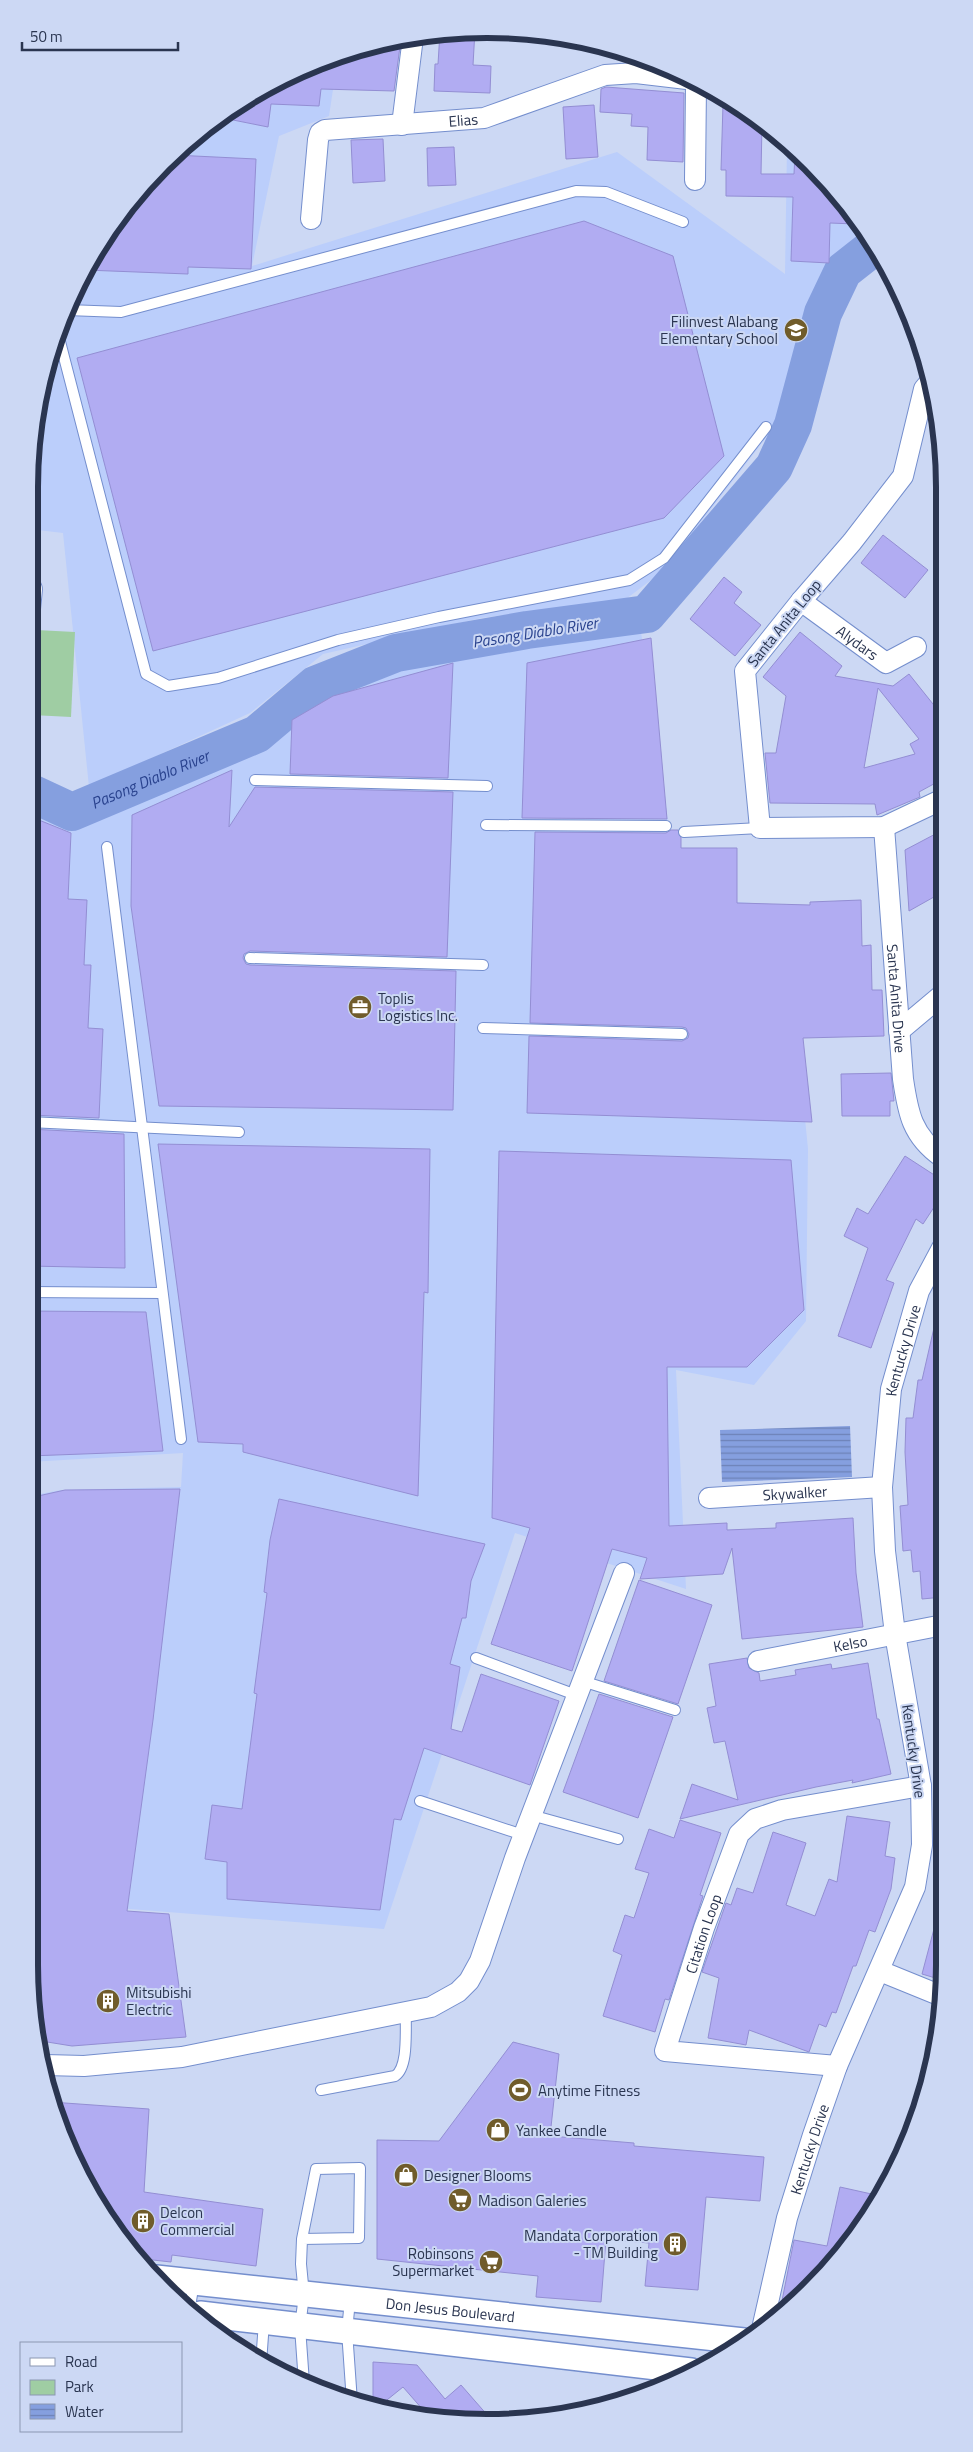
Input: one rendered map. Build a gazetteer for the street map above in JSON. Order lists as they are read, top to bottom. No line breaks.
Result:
{"streets":{"street":["Elias","Santa Anita Loop","Alydars","Santa Anita Drive","Kentucky Drive","Skywalker","Kelso","Citation Loop","Don Jesus Boulevard"]},"crossings":[["Santa Anita Loop","Alydars"],["Kentucky Drive","Skywalker"],["Kentucky Drive","Kelso"],["Kentucky Drive","Citation Loop"]],"water":["Pasong Diablo River"],"places":{"school or university":["Filinvest Alabang Elementary School"],"office":["Toplis Logistics Inc."],"building":["Mitsubishi Electric","Delcon Commercial","Mandata Corporation - TM Building"],"sports":["Anytime Fitness"],"shop":["Yankee Candle","Designer Blooms"],"supermarket":["Madison Galeries","Robinsons Supermarket"]},"legend":["Road","Park","Water"],"scale_bar":"50 m"}
